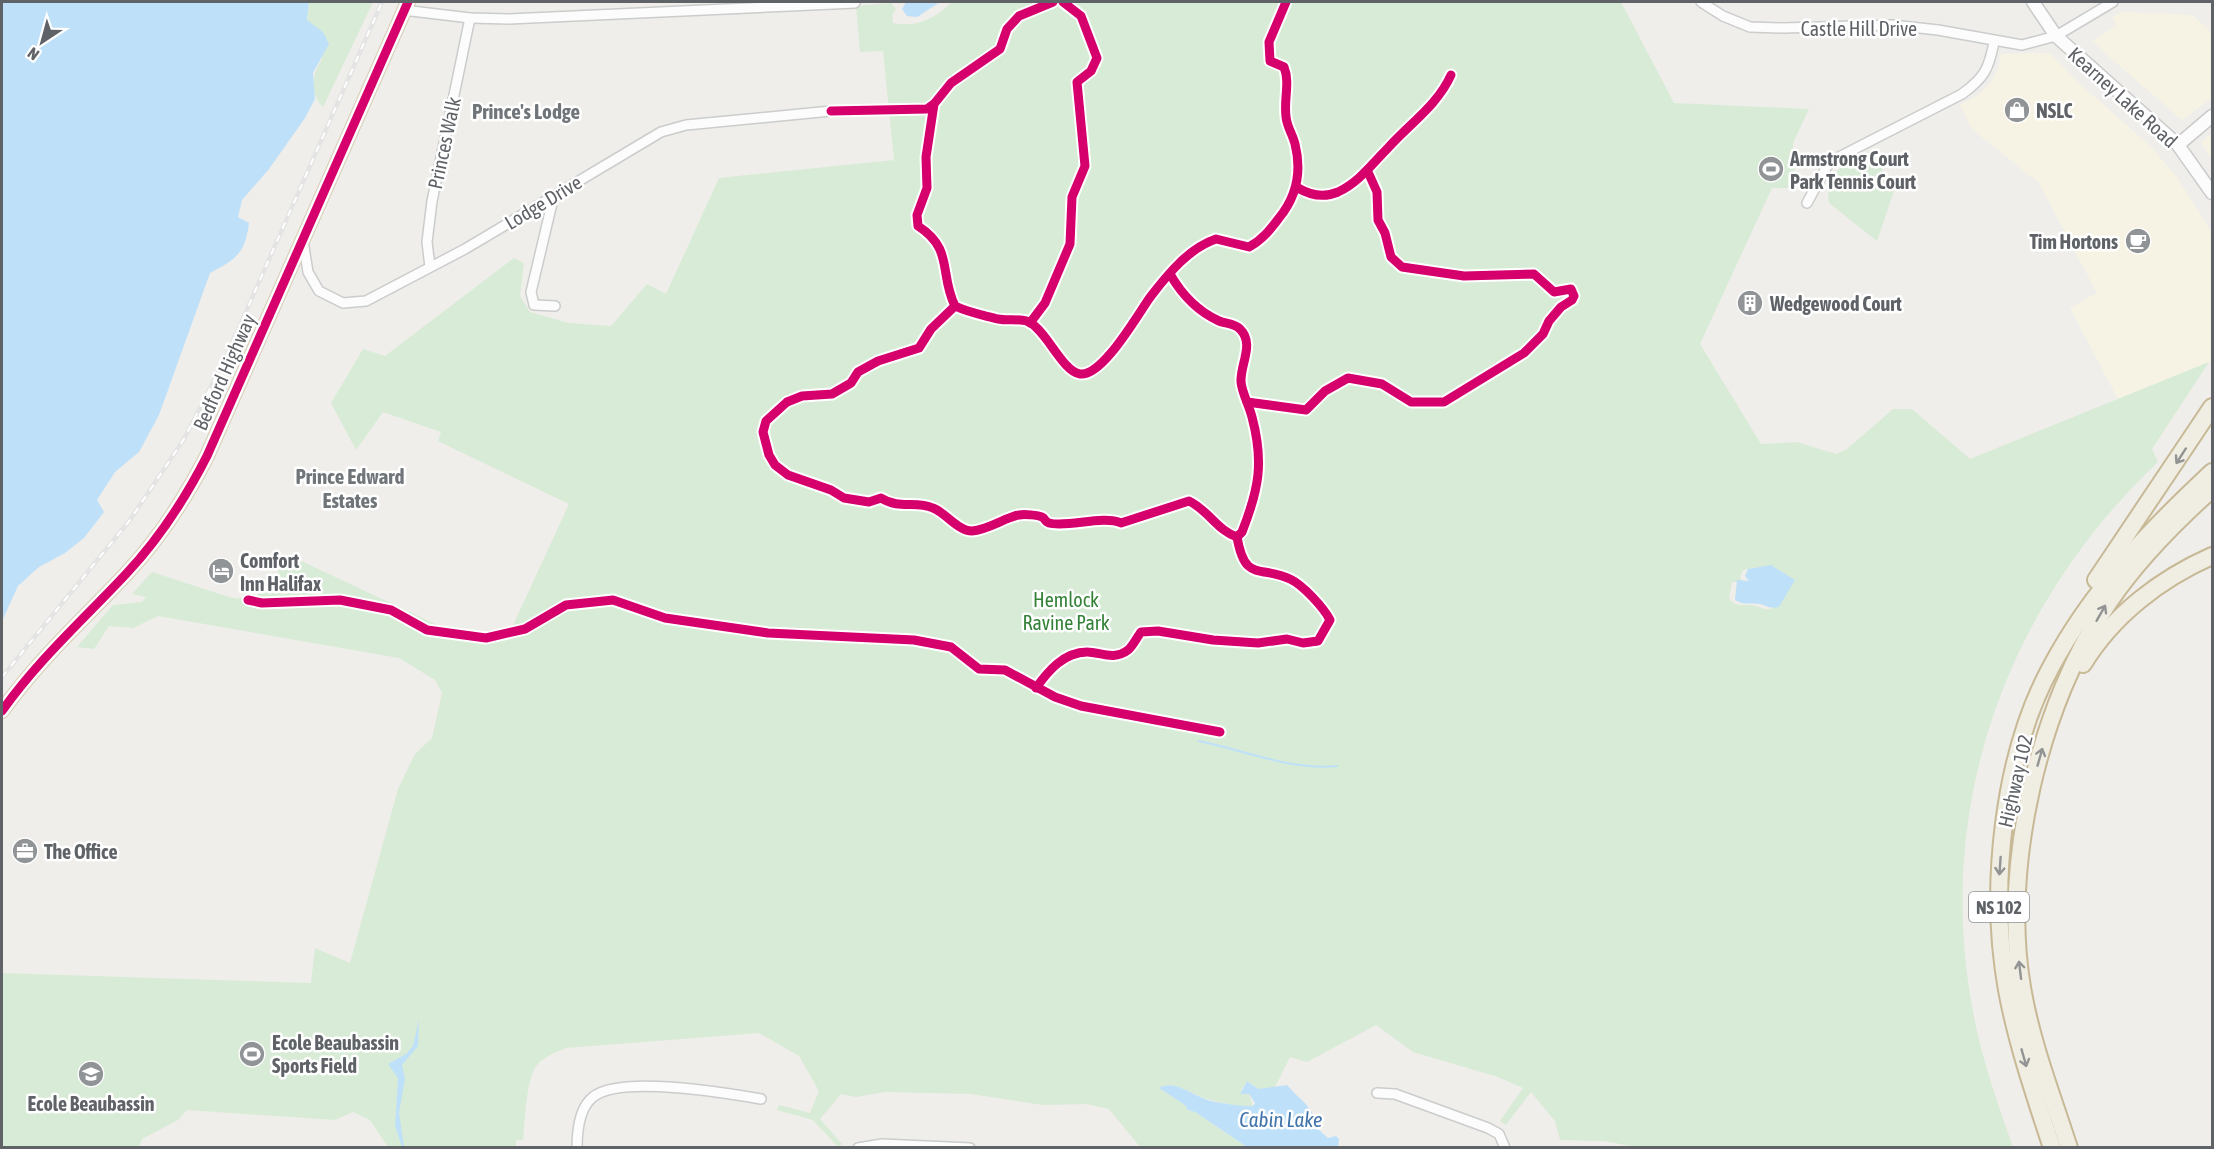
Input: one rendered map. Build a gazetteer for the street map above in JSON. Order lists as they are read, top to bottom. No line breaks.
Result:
{"streets":{"highway":["Highway 102","NS 102"],"main road":["Kearney Lake Road","Bedford Highway"],"street":["Castle Hill Drive","Princes Walk","Lodge Drive"]},"crossings":[["Castle Hill Drive","Kearney Lake Road"],["Princes Walk","Lodge Drive"],["Lodge Drive","Bedford Highway"]],"districts":["Prince's Lodge","Prince Edward Estates"],"water":["Cabin Lake"],"parks":["Hemlock Ravine Park"],"places":{"shop":["NSLC"],"sports":["Armstrong Court Park Tennis Court","Ecole Beaubassin Sports Field"],"cafe":["Tim Hortons"],"building":["Wedgewood Court"],"hotel":["Comfort Inn Halifax"],"office":["The Office"],"school or university":["Ecole Beaubassin"]},"north":"bottom left"}
